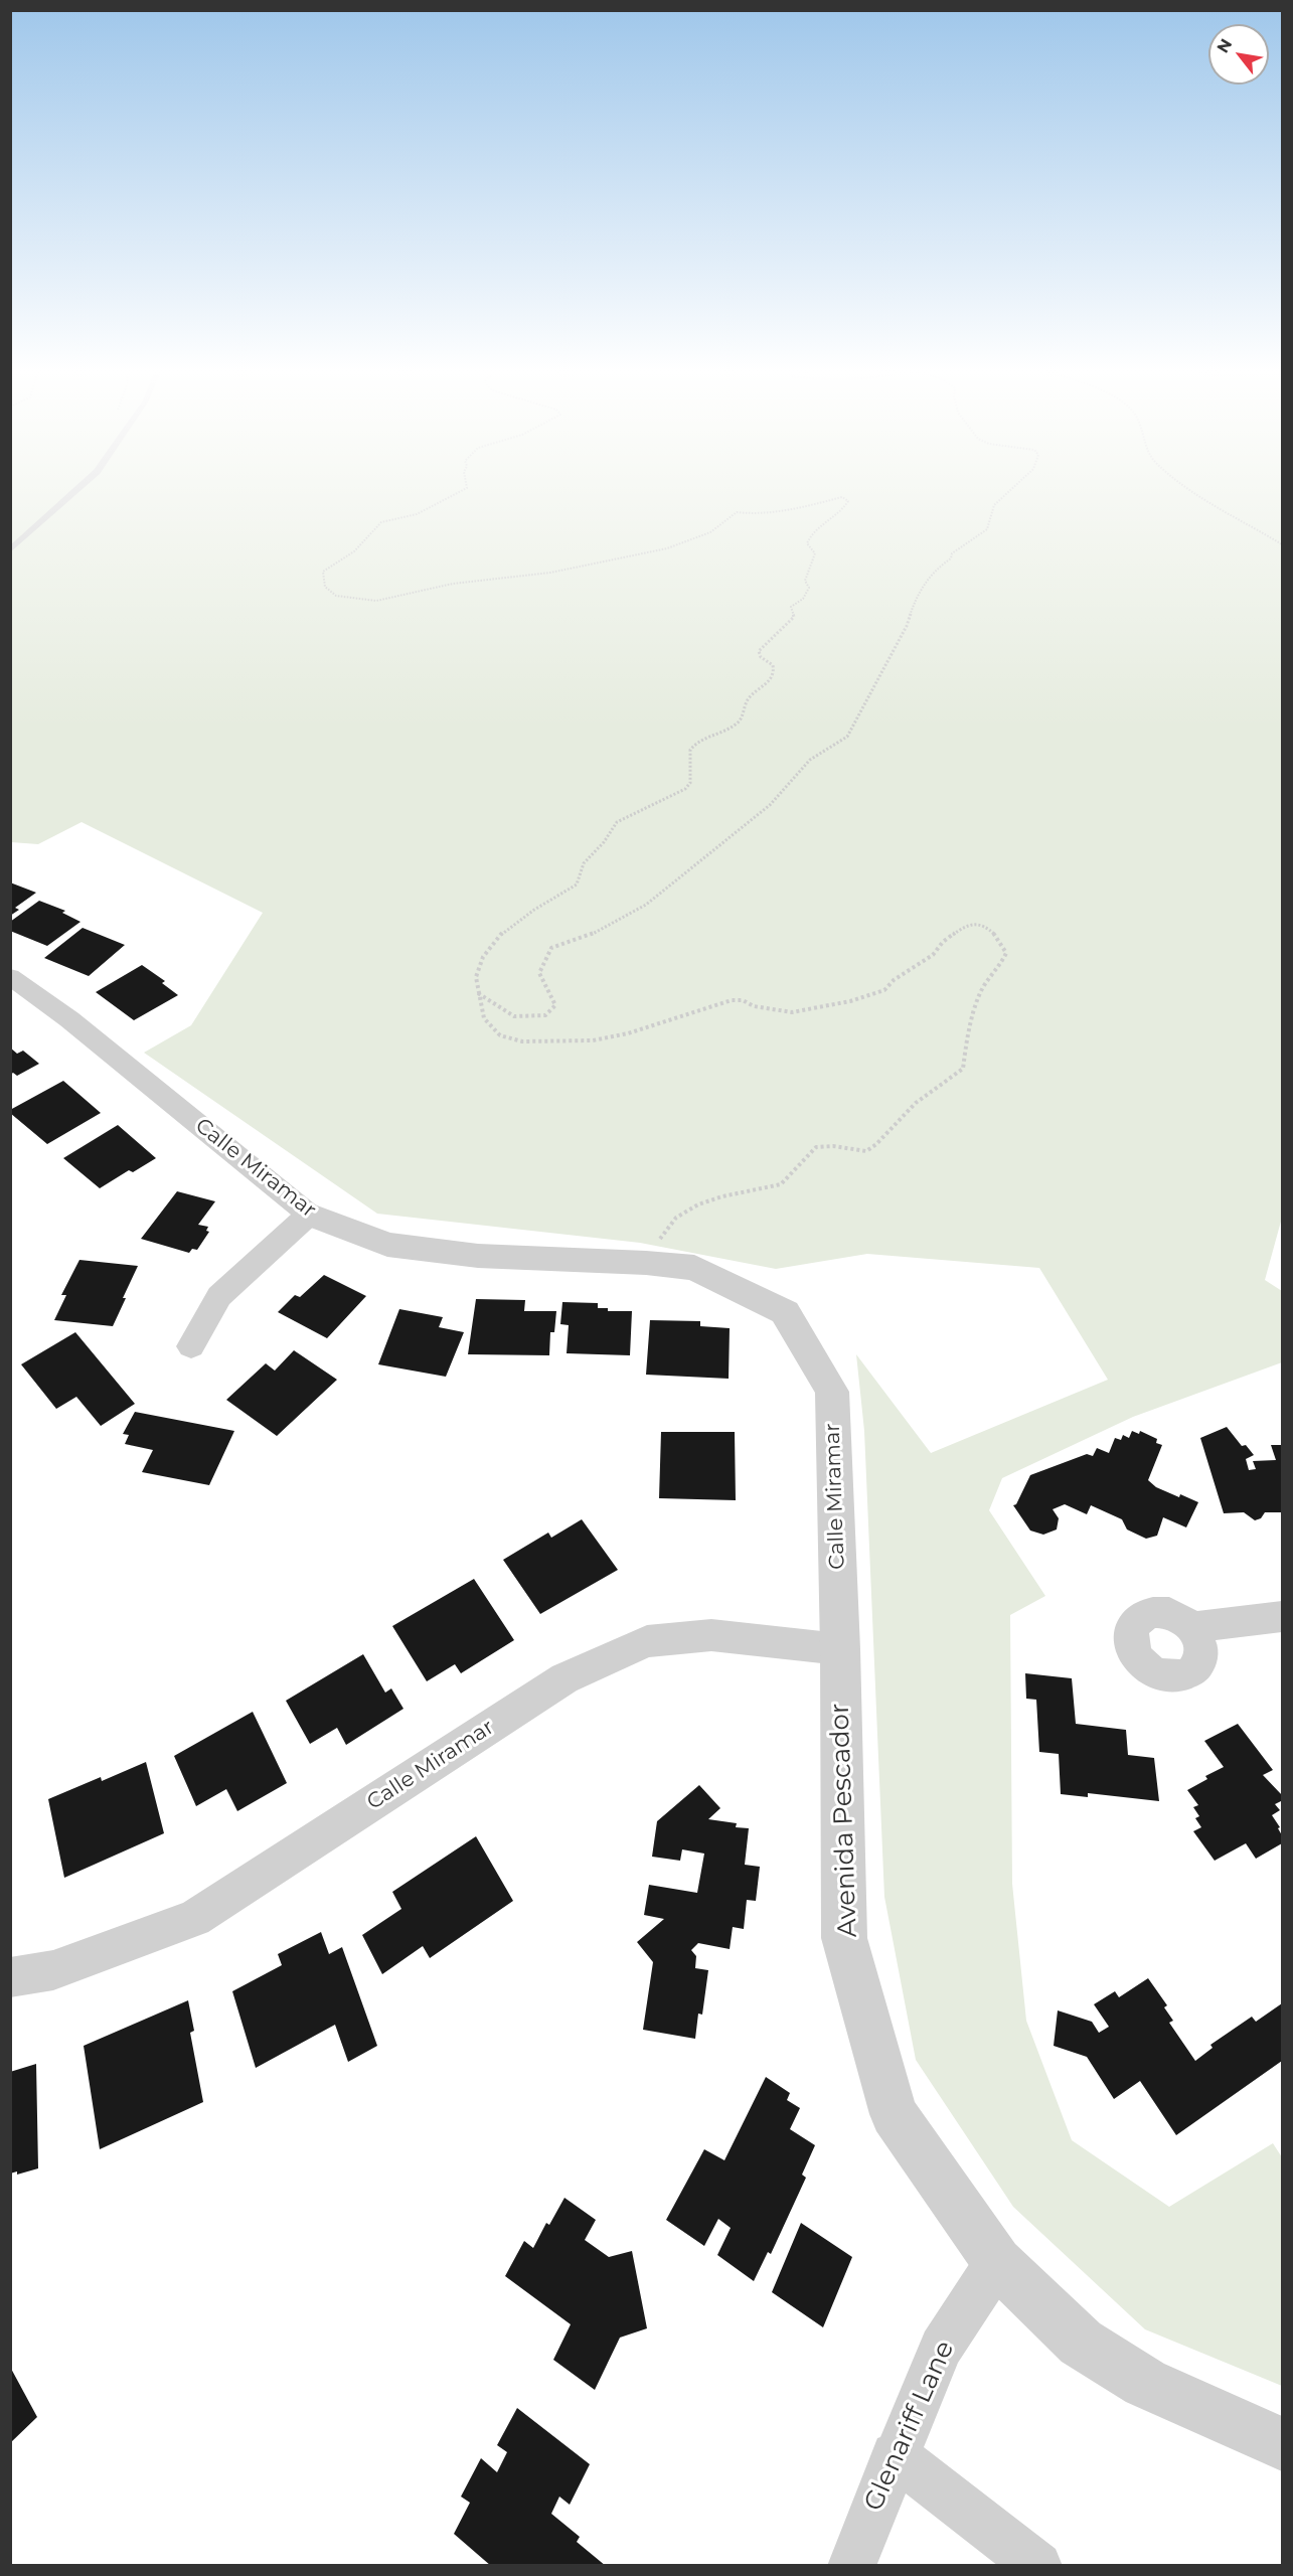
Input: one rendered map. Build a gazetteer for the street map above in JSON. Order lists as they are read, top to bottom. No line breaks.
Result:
{"streets":{"street":["Calle Miramar","Avenida Pescador","Glenariff Lane"]},"crossings":[["Calle Miramar","Avenida Pescador"],["Avenida Pescador","Glenariff Lane"]],"north":"top left"}
